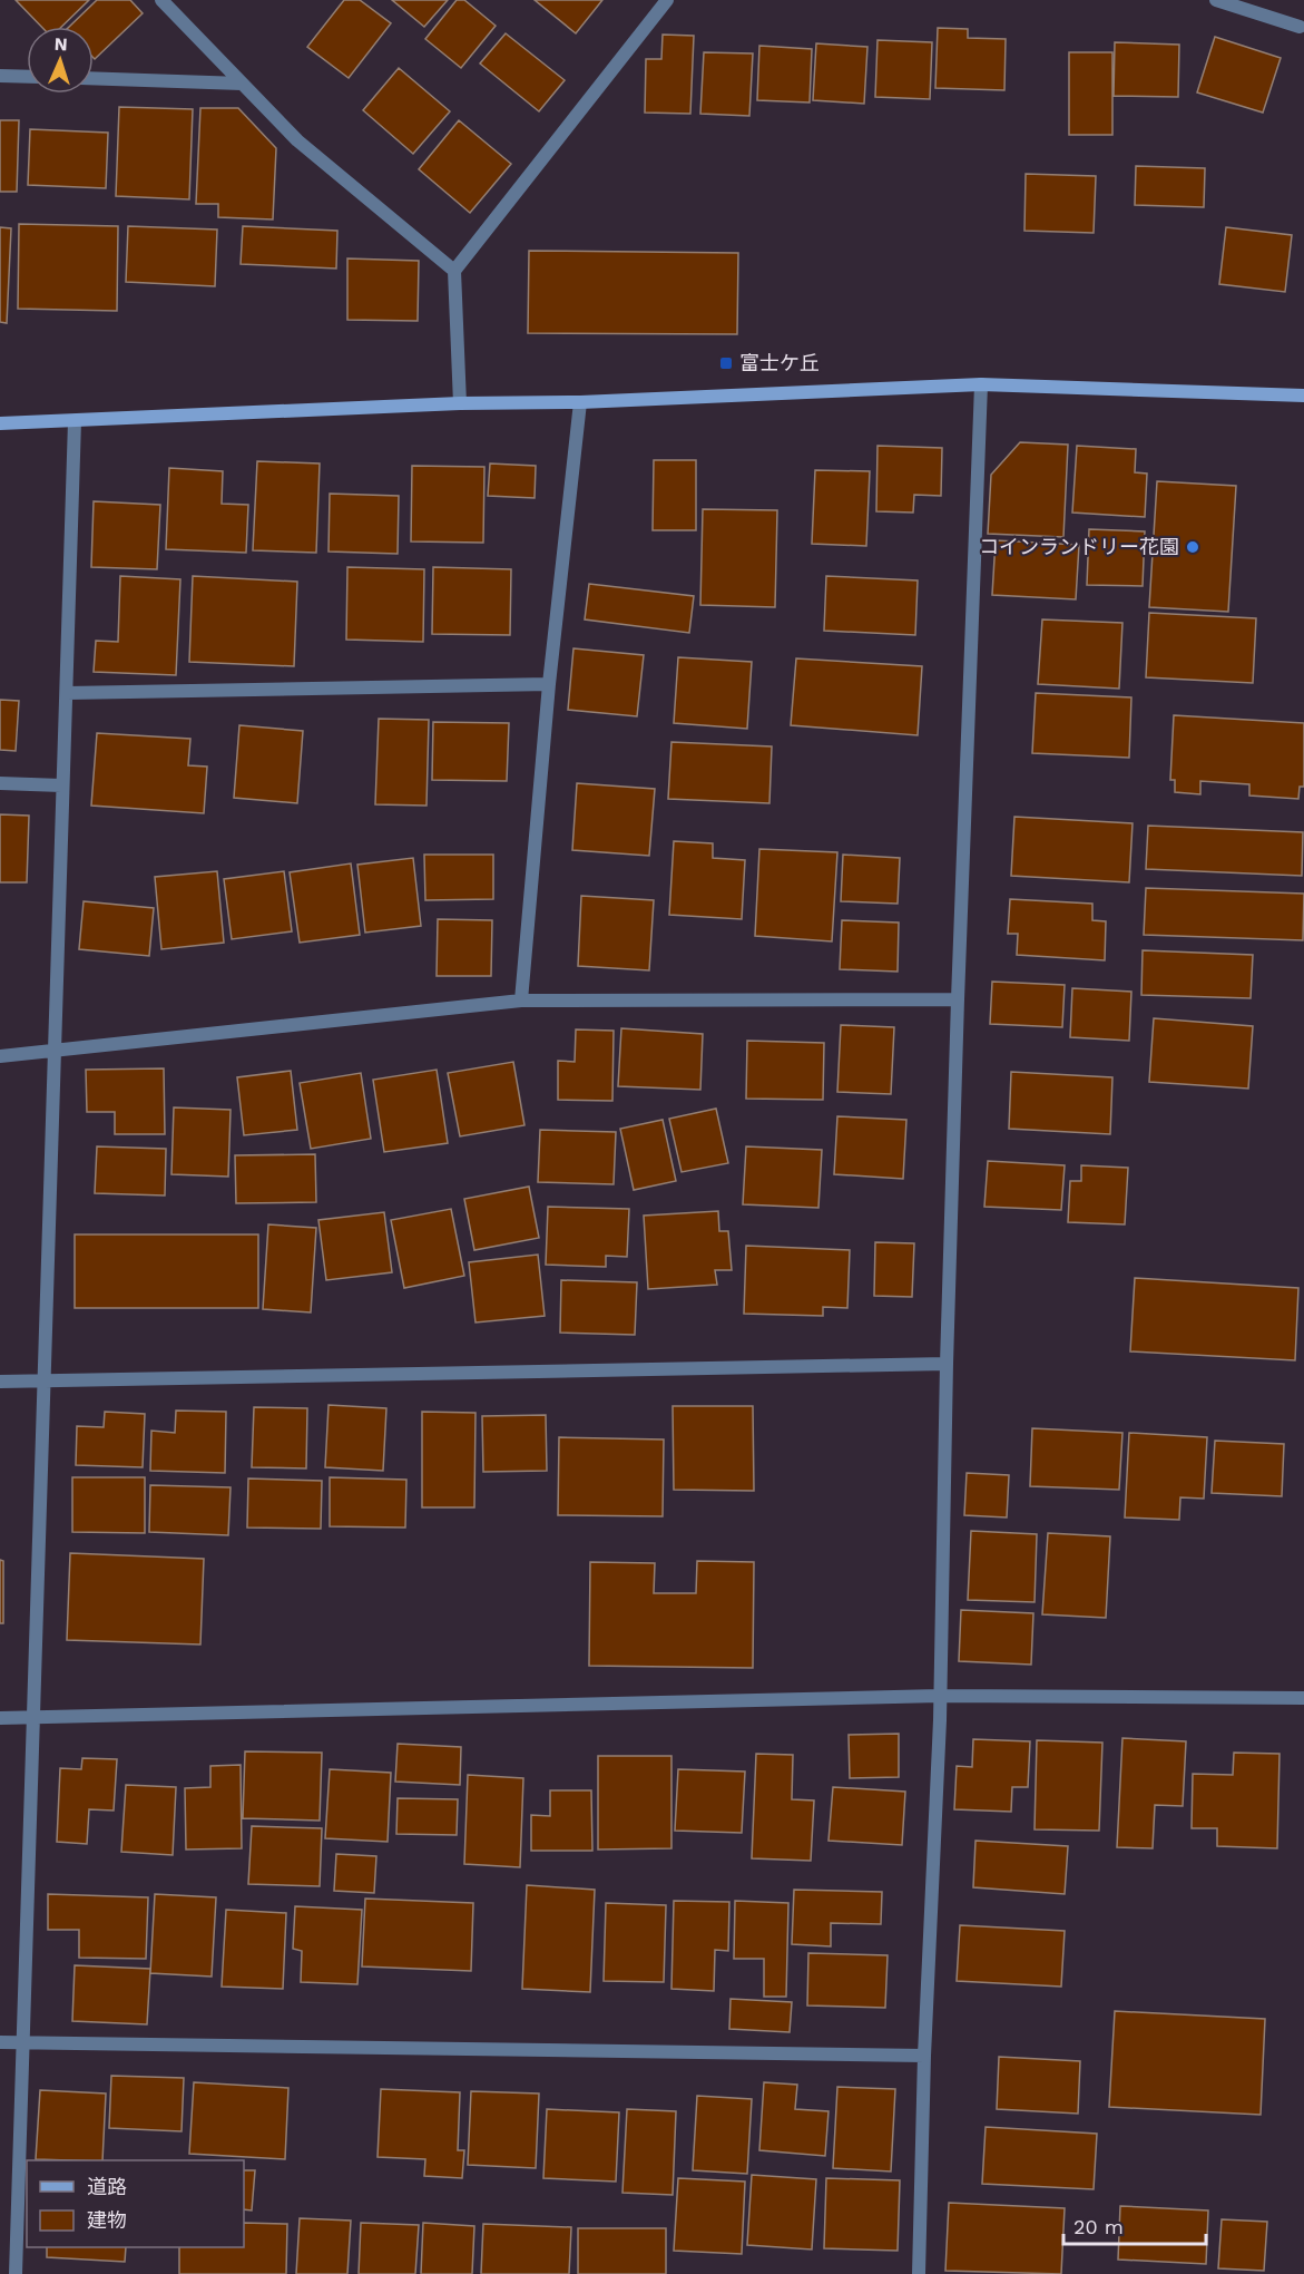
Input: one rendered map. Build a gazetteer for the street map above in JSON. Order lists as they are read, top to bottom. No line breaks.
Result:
{"places":{"transit":["富士ケ丘"],"other":["コインランドリー花園"]},"legend":["道路","建物"],"scale_bar":"20 m","north":"top"}
